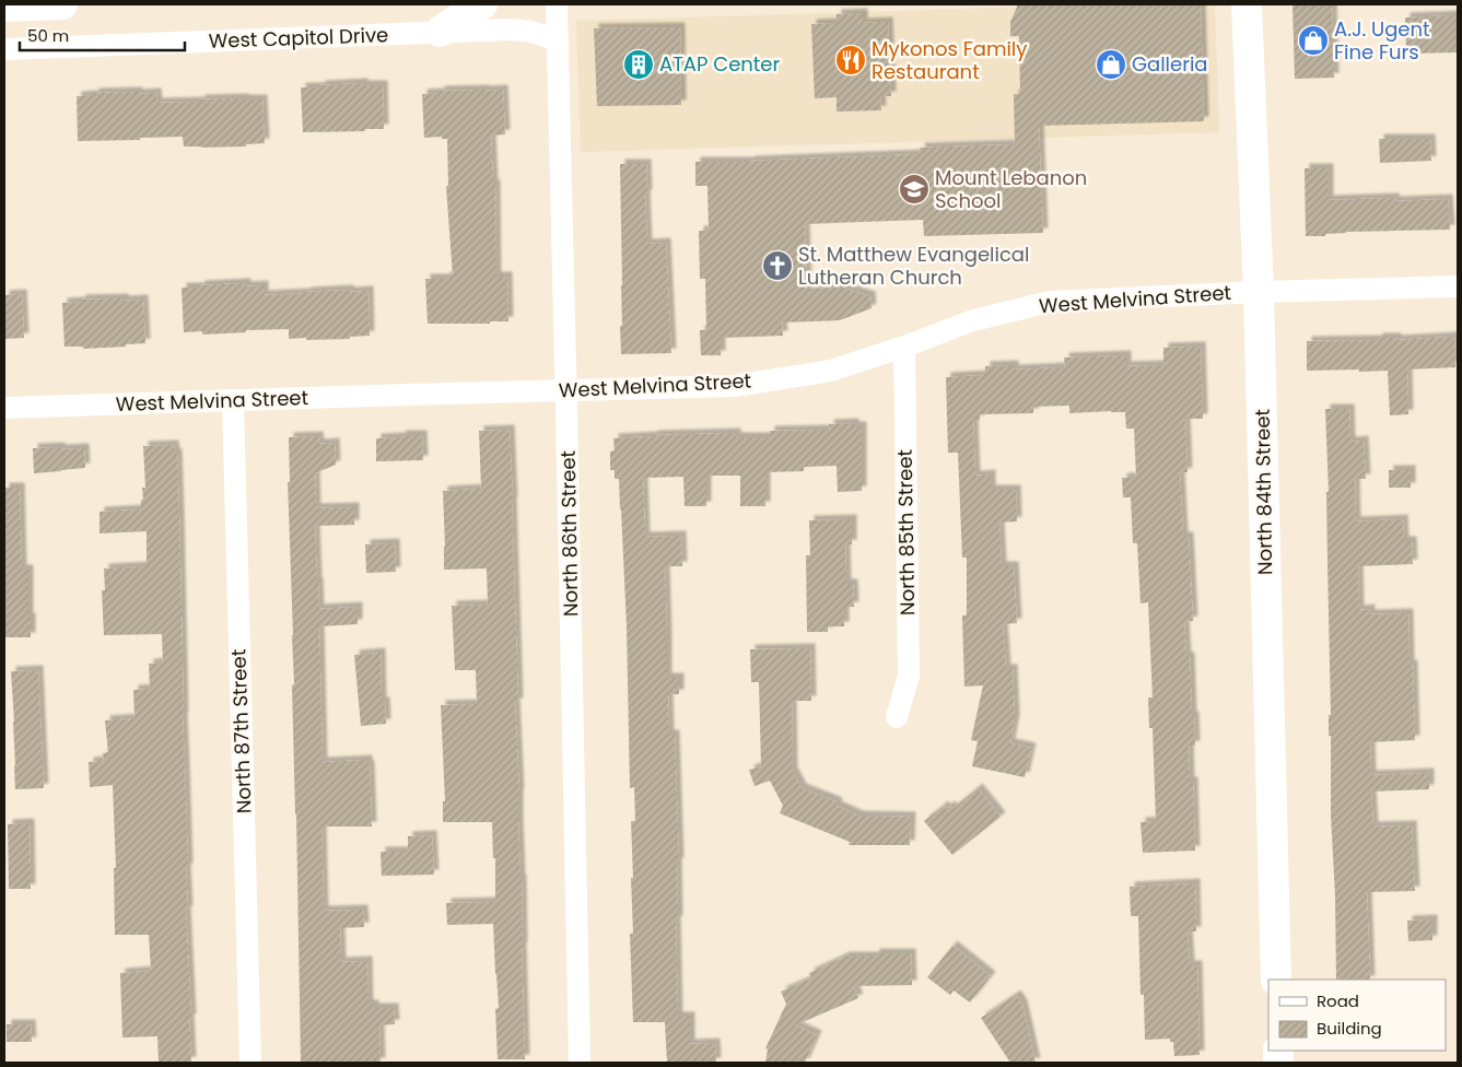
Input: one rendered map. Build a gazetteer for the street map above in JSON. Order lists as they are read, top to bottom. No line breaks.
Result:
{"streets":{"street":["West Capitol Drive","West Melvina Street","North 84th Street","North 85th Street","North 86th Street","North 87th Street"]},"crossings":[["West Capitol Drive","North 86th Street"],["West Melvina Street","North 84th Street"],["West Melvina Street","North 85th Street"],["West Melvina Street","North 86th Street"],["West Melvina Street","North 87th Street"]],"places":{"shop":["A.J. Ugent Fine Furs","Galleria"],"restaurant":["Mykonos Family Restaurant"],"building":["ATAP Center"],"school or university":["Mount Lebanon School"],"church":["St. Matthew Evangelical Lutheran Church"]},"legend":["Road","Building"],"scale_bar":"50 m"}
